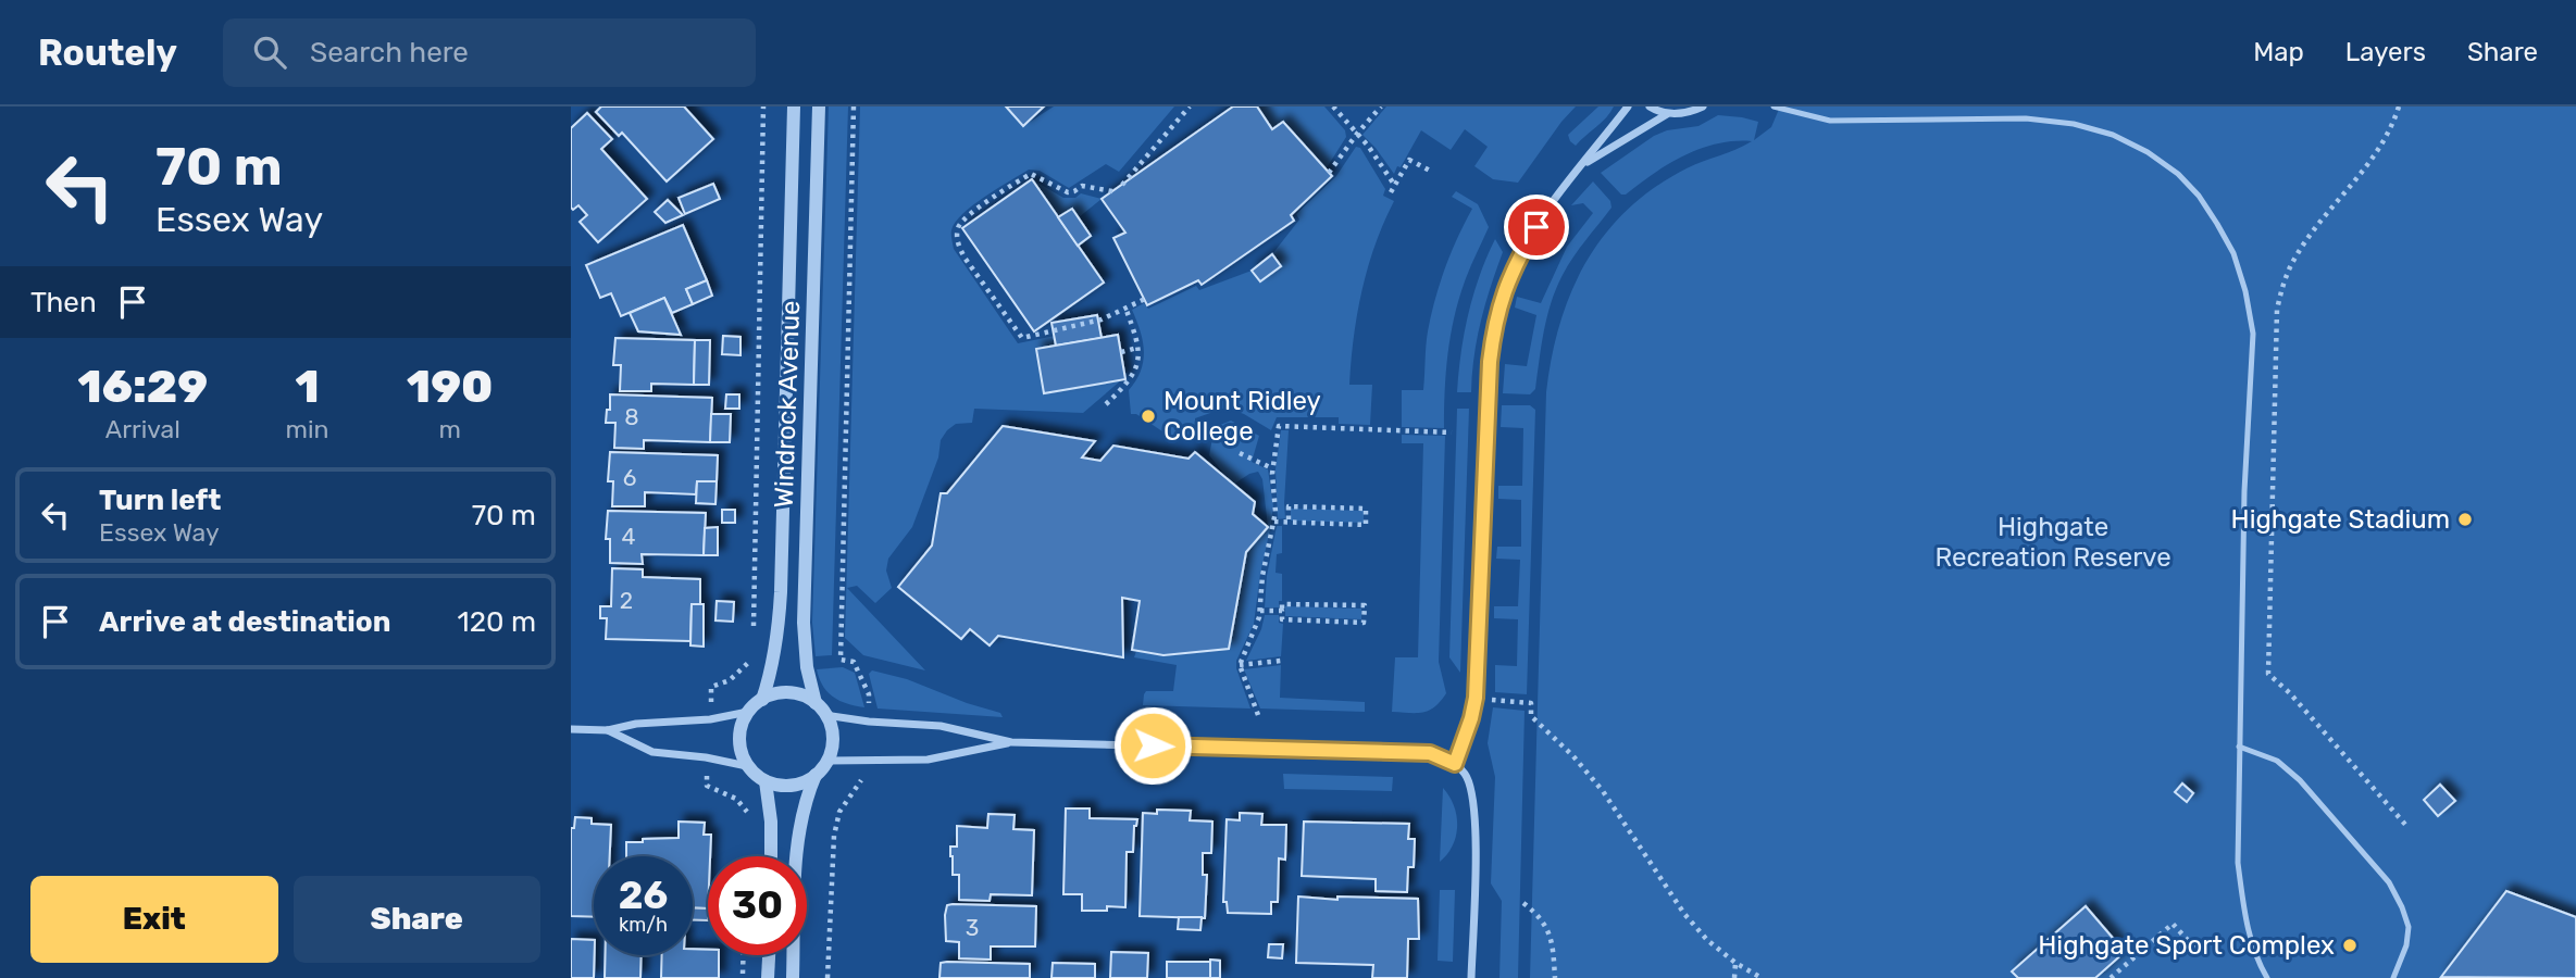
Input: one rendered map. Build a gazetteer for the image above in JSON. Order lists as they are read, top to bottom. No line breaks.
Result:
{"streets":{"street":["Windrock Avenue"]},"parks":["Highgate Recreation Reserve"],"places":["Mount Ridley College","Highgate Stadium","Highgate Sport Complex"],"house_numbers":["8","6","4","2","3"],"page":{"header":"Routely","search":"Search here","nav":["Map","Layers","Share"],"turn":["70 m","Essex Way"],"then":"Then","eta":["16:29","Arrival","1","min","190","m"],"list":[{"name":"Turn left","note":"Essex Way","value":"70 m"},{"name":"Arrive at destination","value":"120 m"}],"speed":"26 km/h","limit":"30","buttons":["Exit","Share"]}}
